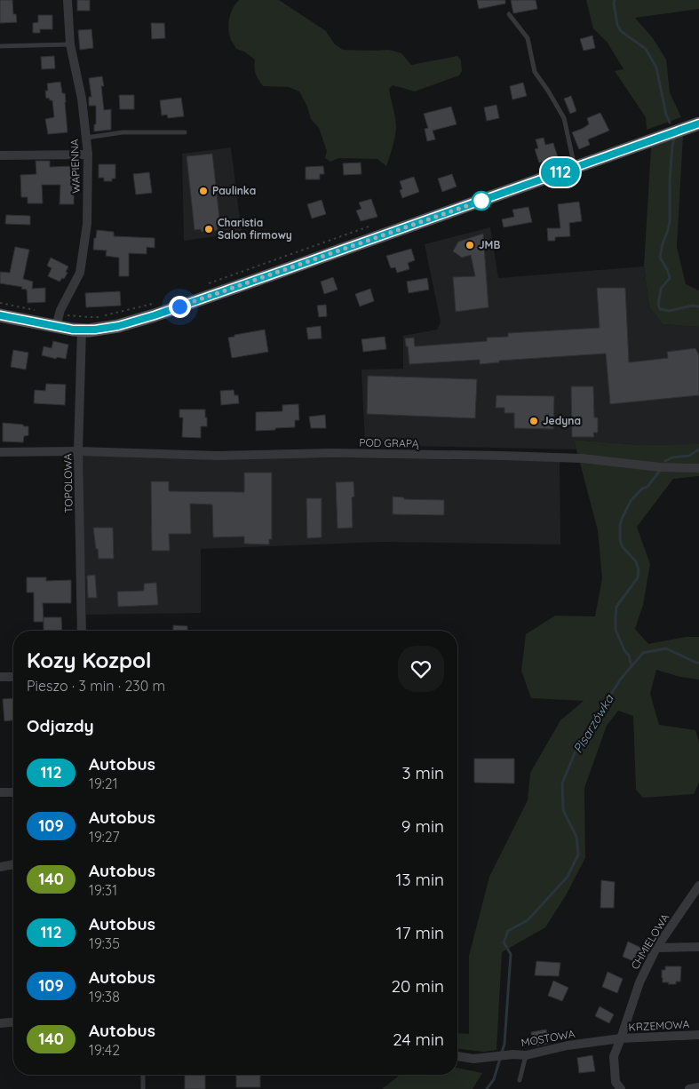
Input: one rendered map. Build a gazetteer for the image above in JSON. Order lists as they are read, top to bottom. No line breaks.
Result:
{"streets":{"street":["WAPIENNA","POD GRAPĄ","TOPOLOWA","CHMIELOWA","KRZEMOWA","MOSTOWA"]},"crossings":[["POD GRAPĄ","TOPOLOWA"],["CHMIELOWA","KRZEMOWA"],["CHMIELOWA","MOSTOWA"],["KRZEMOWA","MOSTOWA"]],"water":["Pisarzówka"],"places":["Paulinka","Charistia Salon firmowy","JMB","Jedyna"],"lines":["bus line 112"],"page":{"on_map":"112","heading":[["Kozy Kozpol","Pieszo · 3 min · 230 m"],"Odjazdy"],"list":[{"mark":"112","name":"Autobus","note":"19:21","value":"3 min"},{"mark":"109","name":"Autobus","note":"19:27","value":"9 min"},{"mark":"140","name":"Autobus","note":"19:31","value":"13 min"},{"mark":"112","name":"Autobus","note":"19:35","value":"17 min"},{"mark":"109","name":"Autobus","note":"19:38","value":"20 min"},{"mark":"140","name":"Autobus","note":"19:42","value":"24 min"}]}}
